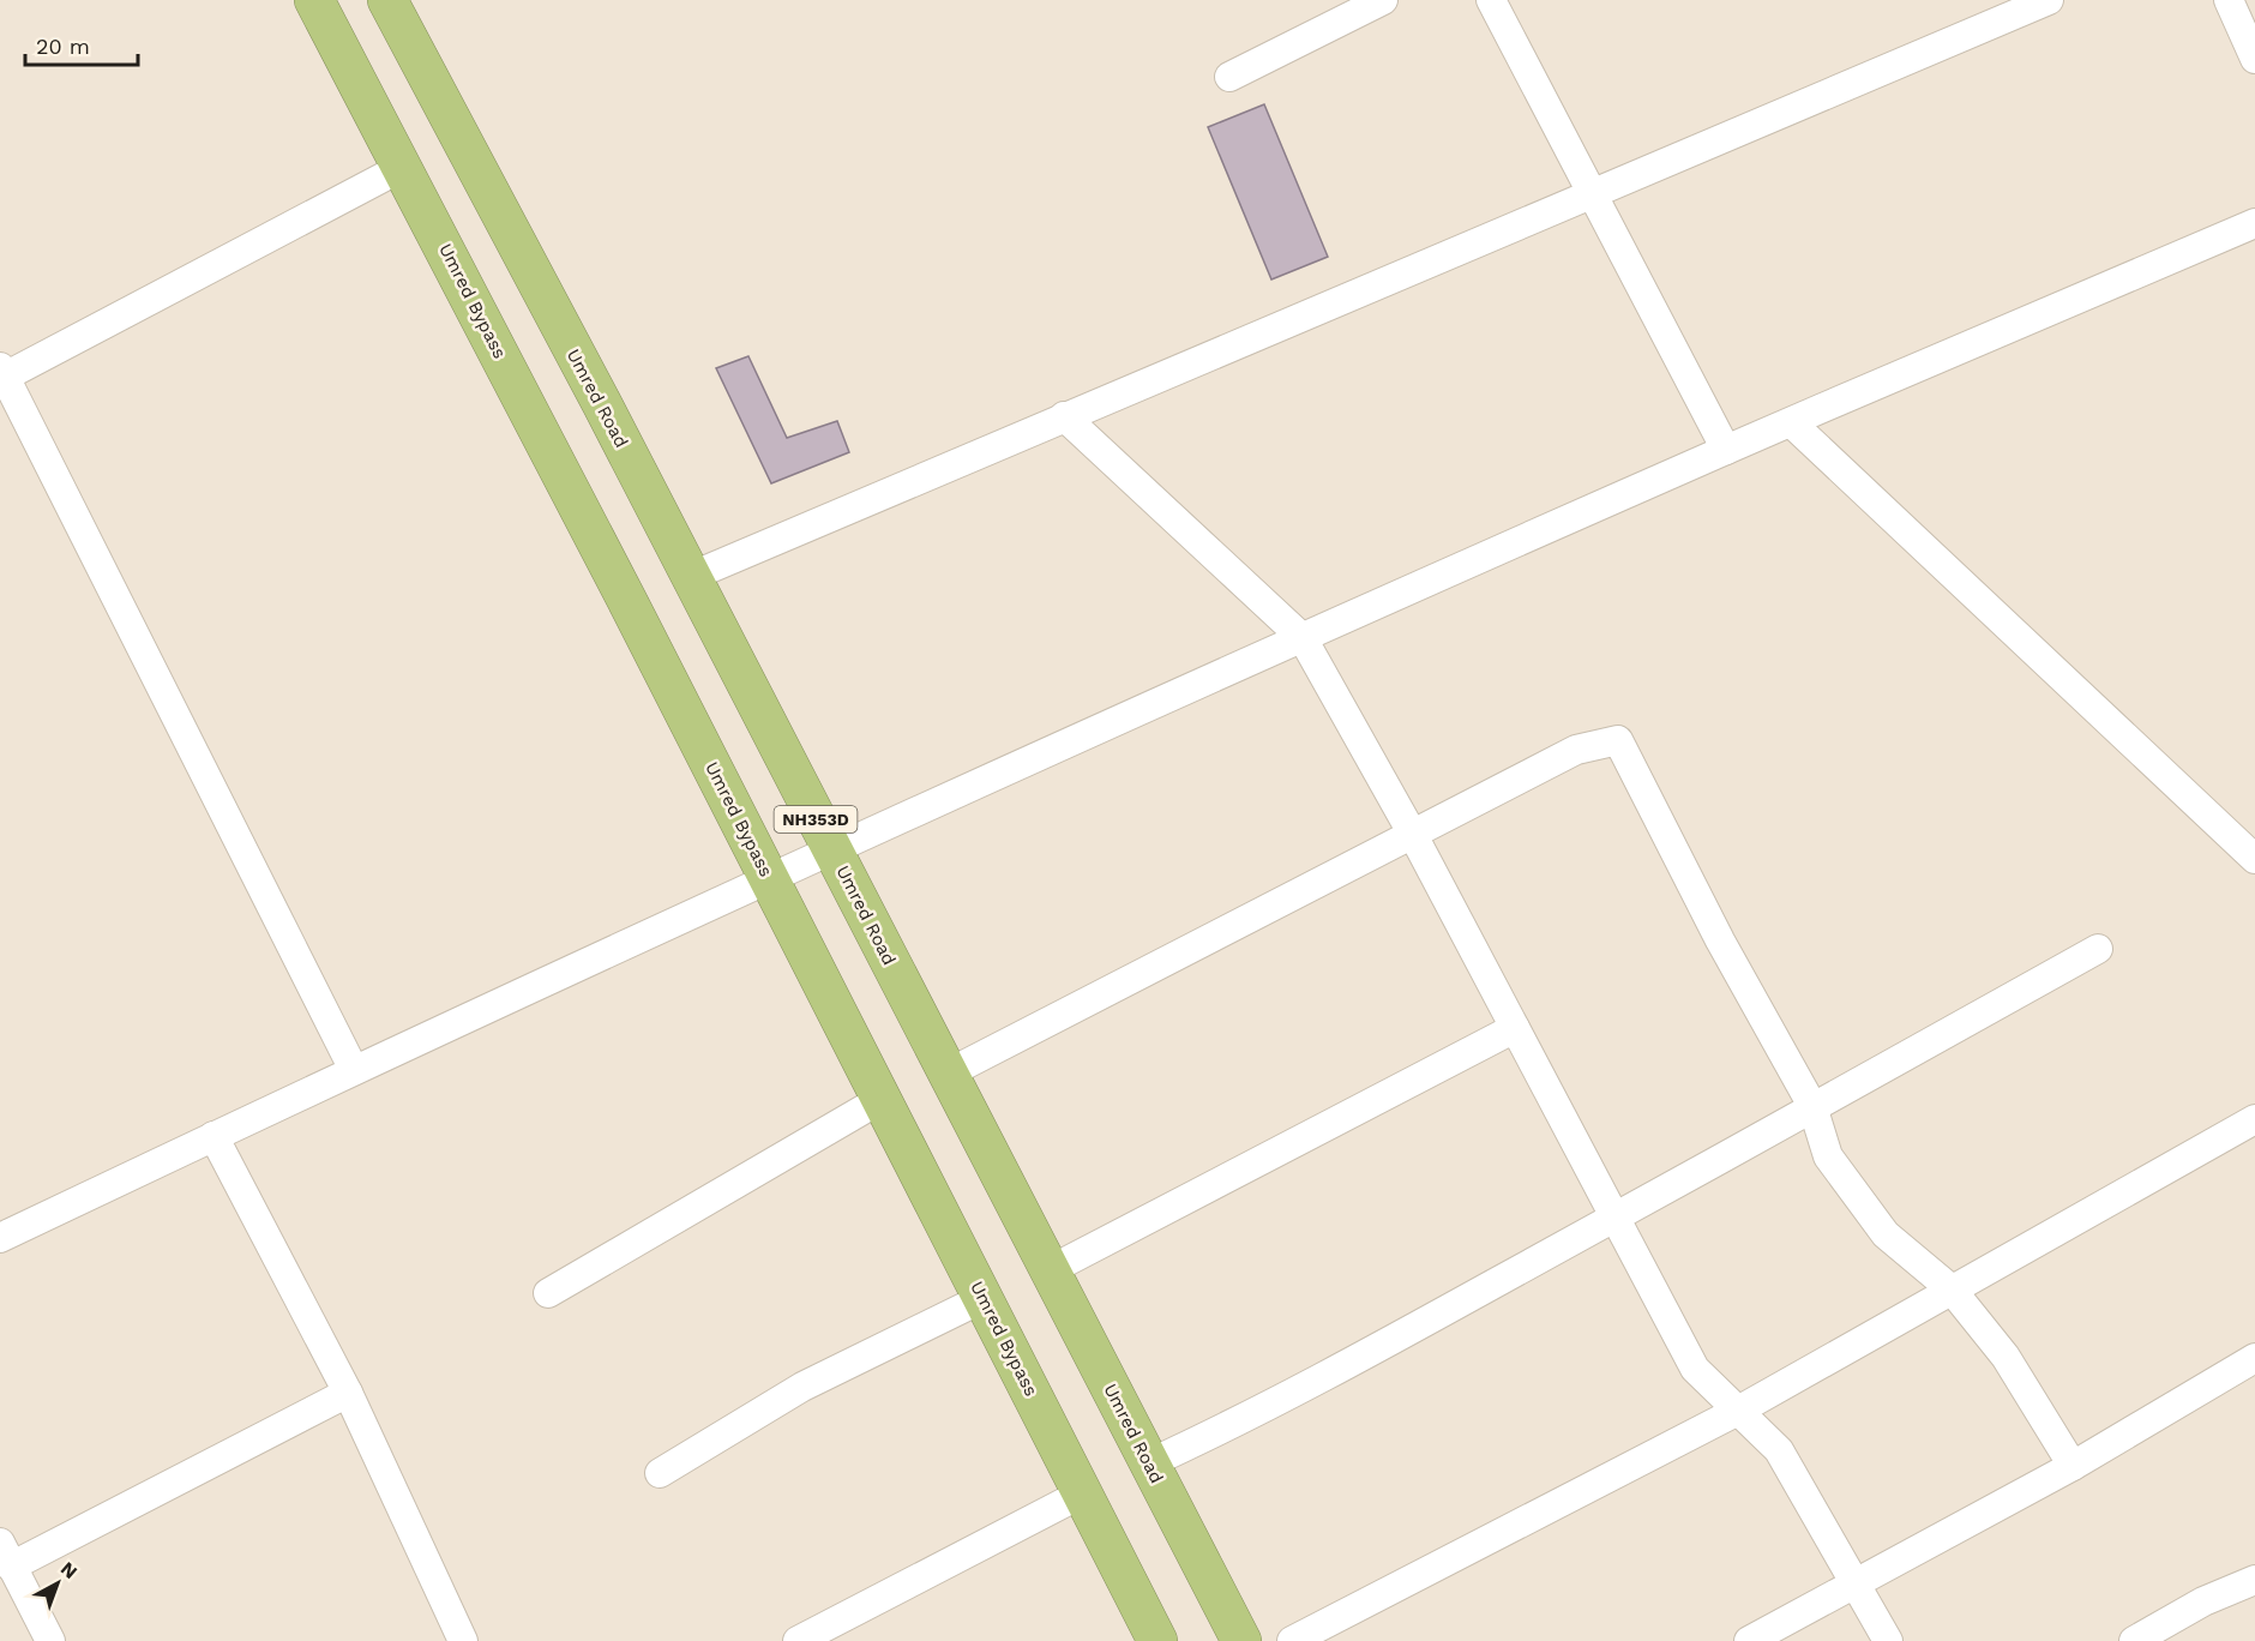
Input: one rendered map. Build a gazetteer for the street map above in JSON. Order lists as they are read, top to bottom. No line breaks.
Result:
{"streets":{"highway":["Umred Bypass","Umred Road","NH353D"]},"scale_bar":"20 m","north":"top right"}
